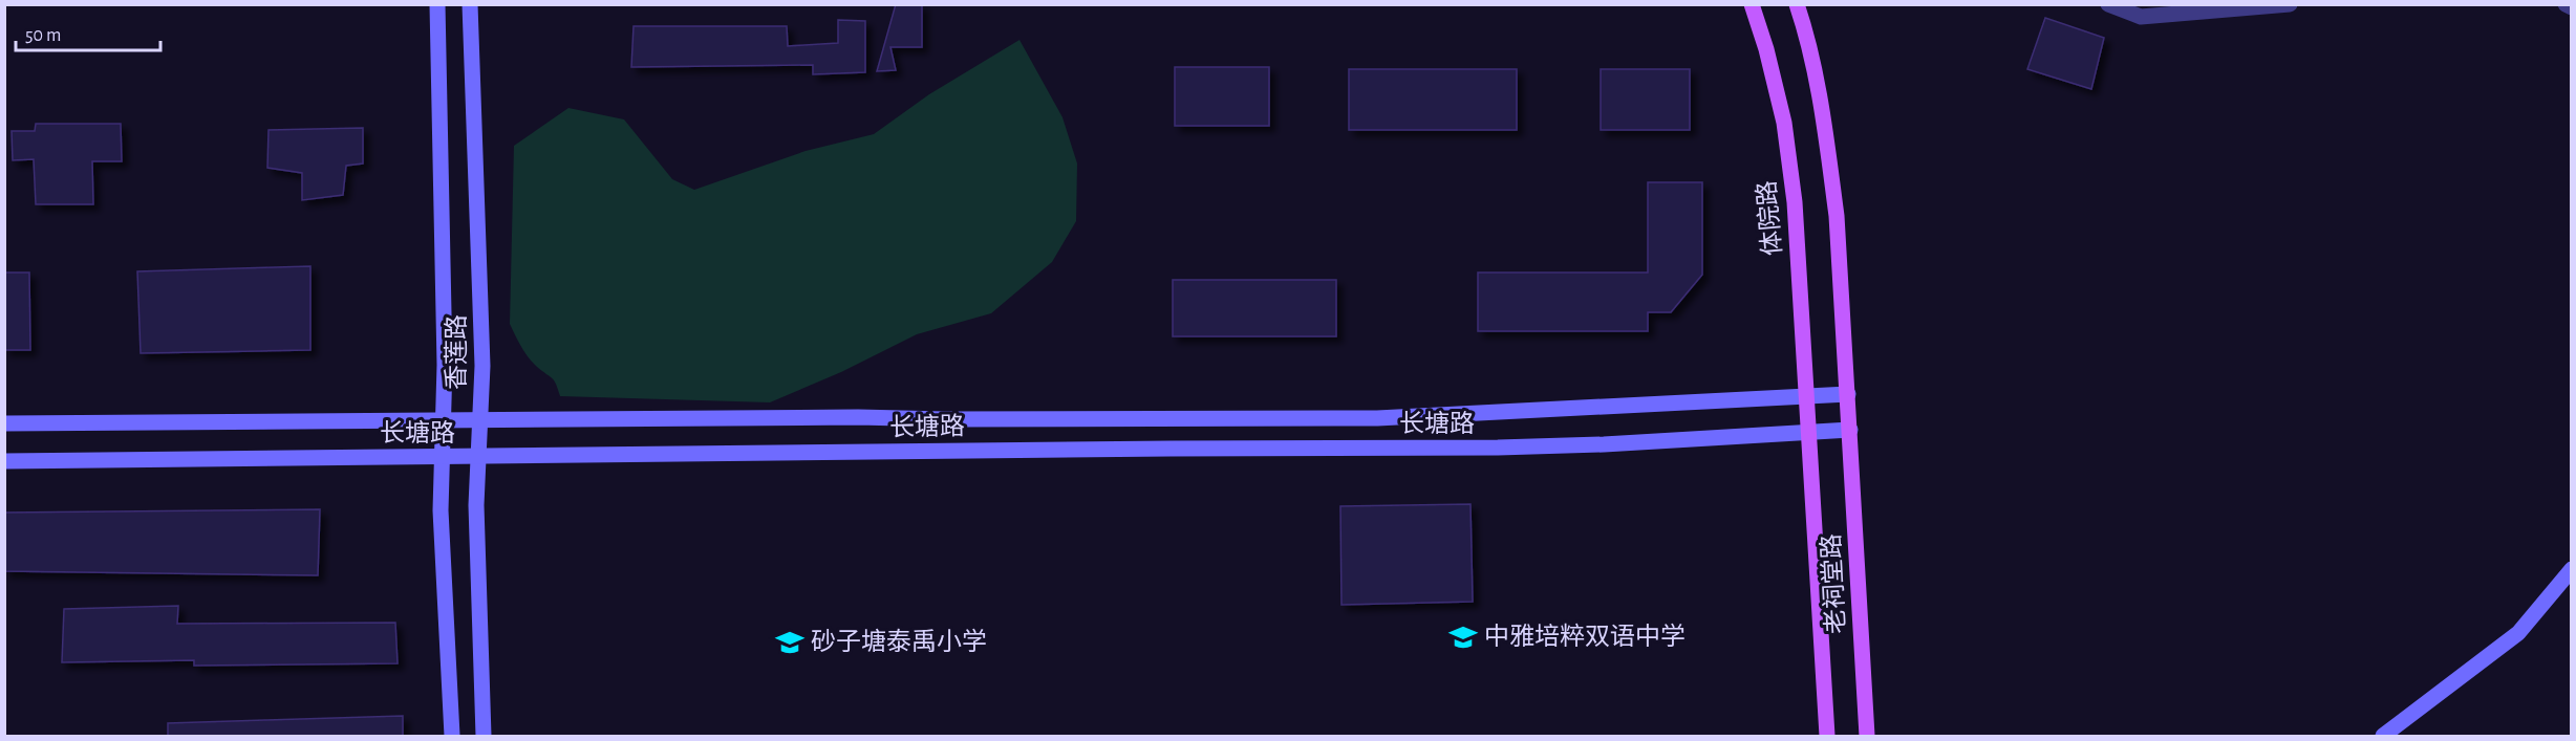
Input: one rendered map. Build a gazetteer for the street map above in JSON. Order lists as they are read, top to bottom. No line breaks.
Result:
{"streets":{"main road":["体院路","香莲路","长塘路","老祠堂路"]},"crossings":[["体院路","长塘路"],["体院路","老祠堂路"],["香莲路","长塘路"],["长塘路","老祠堂路"]],"places":{"school or university":["中雅培粹双语中学","砂子塘泰禹小学"]},"scale_bar":"50 m"}
